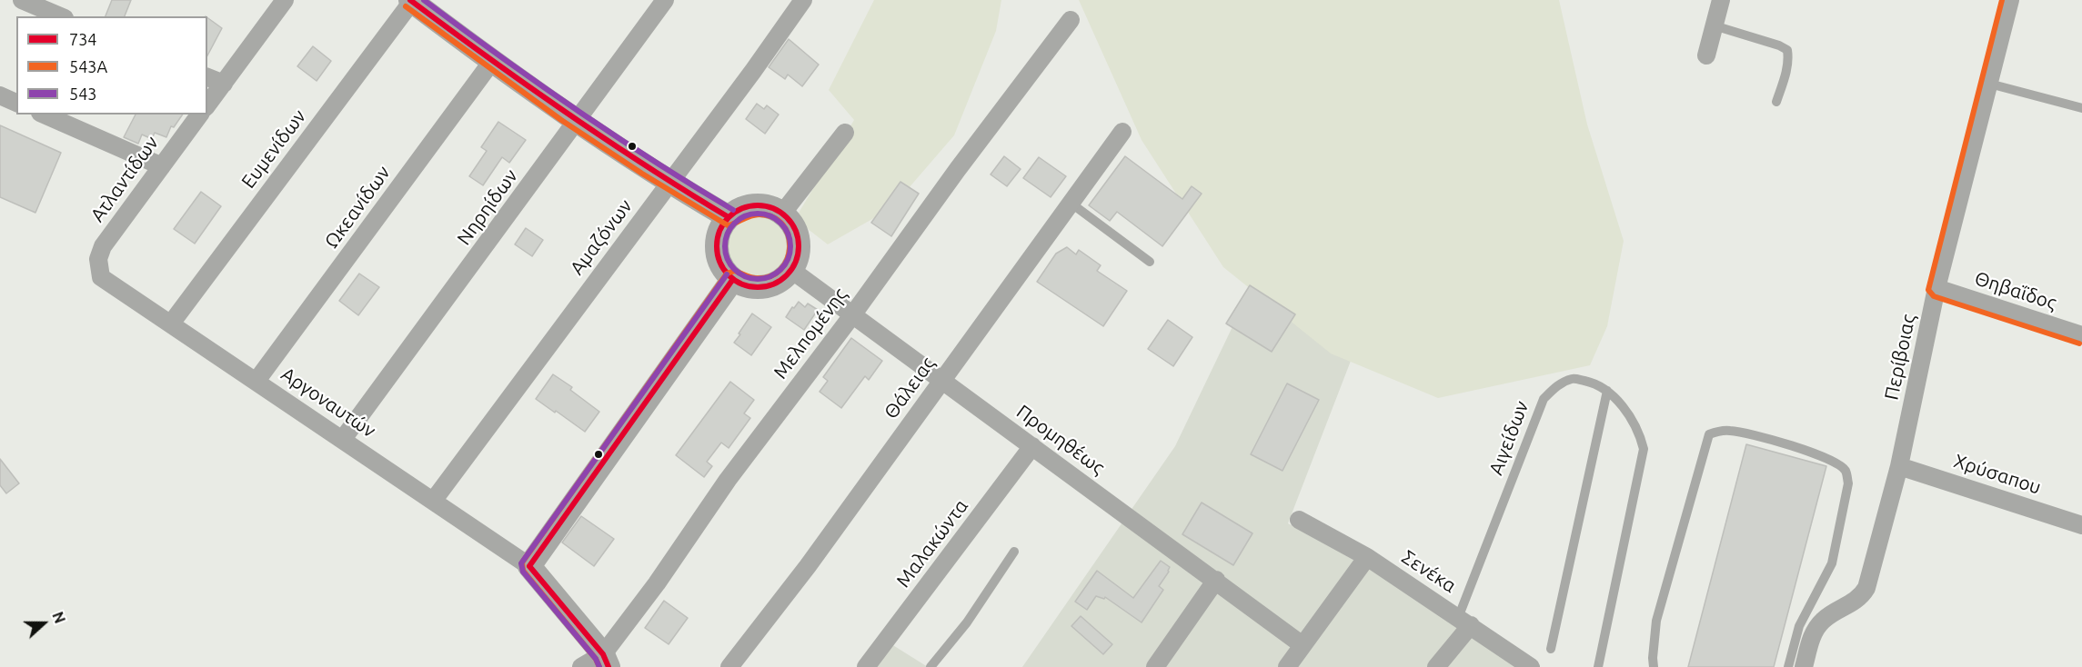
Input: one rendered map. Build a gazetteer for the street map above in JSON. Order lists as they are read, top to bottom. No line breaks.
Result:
{"streets":{"street":["Ευμενίδων","Ατλαντίδων","Ωκεανίδων","Νηρηίδων","Αμαζόνων","Θηβαΐδος","Μελπομένης","Περίβοιας","Θάλειας","Αργοναυτών","Προμηθέως","Χρύσαπου","Μαλακώντα","Σενέκα"],"lane":["Αιγείδων"]},"crossings":[["Ευμενίδων","Αργοναυτών"],["Ατλαντίδων","Αργοναυτών"],["Ωκεανίδων","Αργοναυτών"],["Νηρηίδων","Αργοναυτών"],["Αμαζόνων","Αργοναυτών"],["Θηβαΐδος","Περίβοιας"],["Μελπομένης","Προμηθέως"],["Περίβοιας","Χρύσαπου"],["Θάλειας","Προμηθέως"],["Αιγείδων","Σενέκα"],["Προμηθέως","Μαλακώντα"]],"lines":["transit line 734","transit line 543A","transit line 543"],"legend":["734","543A","543"],"north":"right"}
